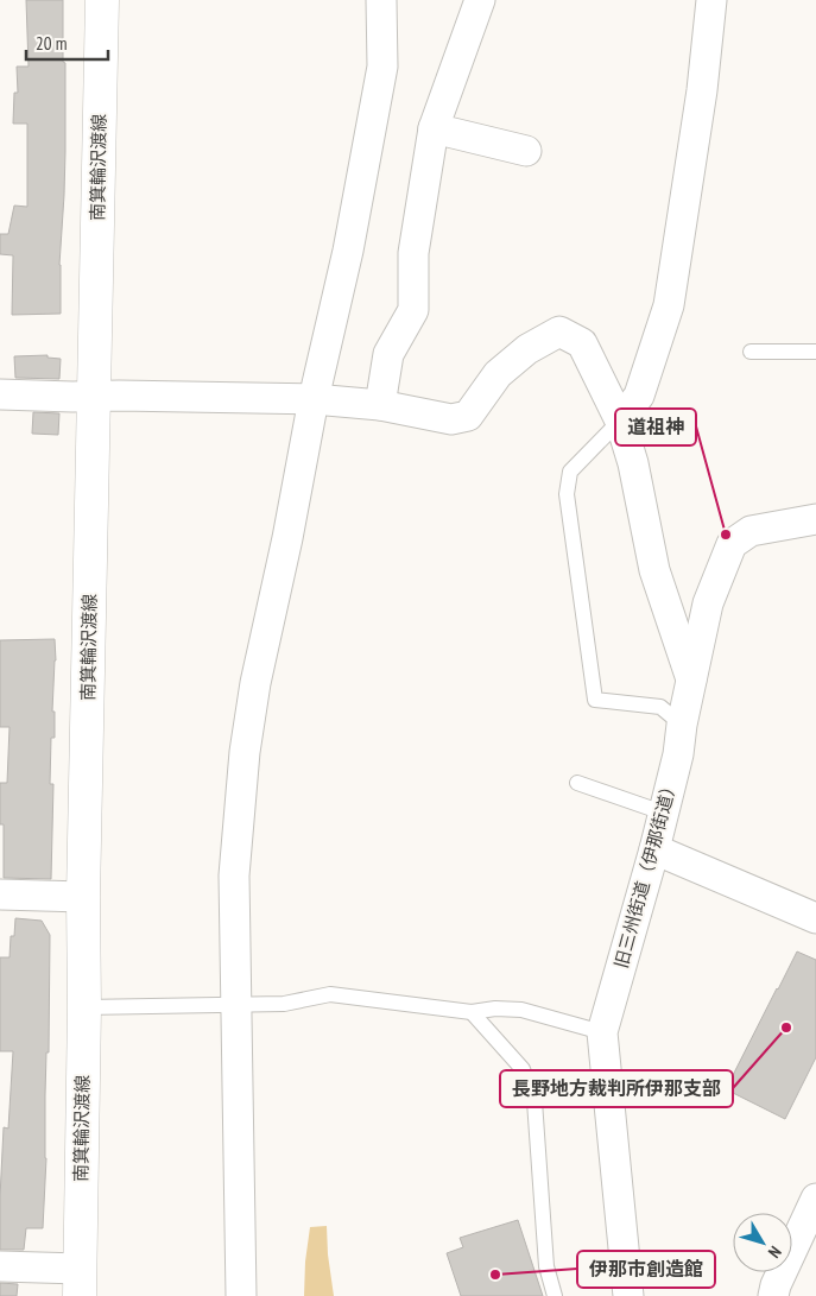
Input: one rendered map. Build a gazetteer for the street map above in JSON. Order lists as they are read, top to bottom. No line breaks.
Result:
{"streets":{"main road":["南箕輪沢渡線"],"street":["旧三州街道（伊那街道）"]},"places":["道祖神","長野地方裁判所伊那支部","伊那市創造館"],"scale_bar":"20 m","north":"bottom right"}
